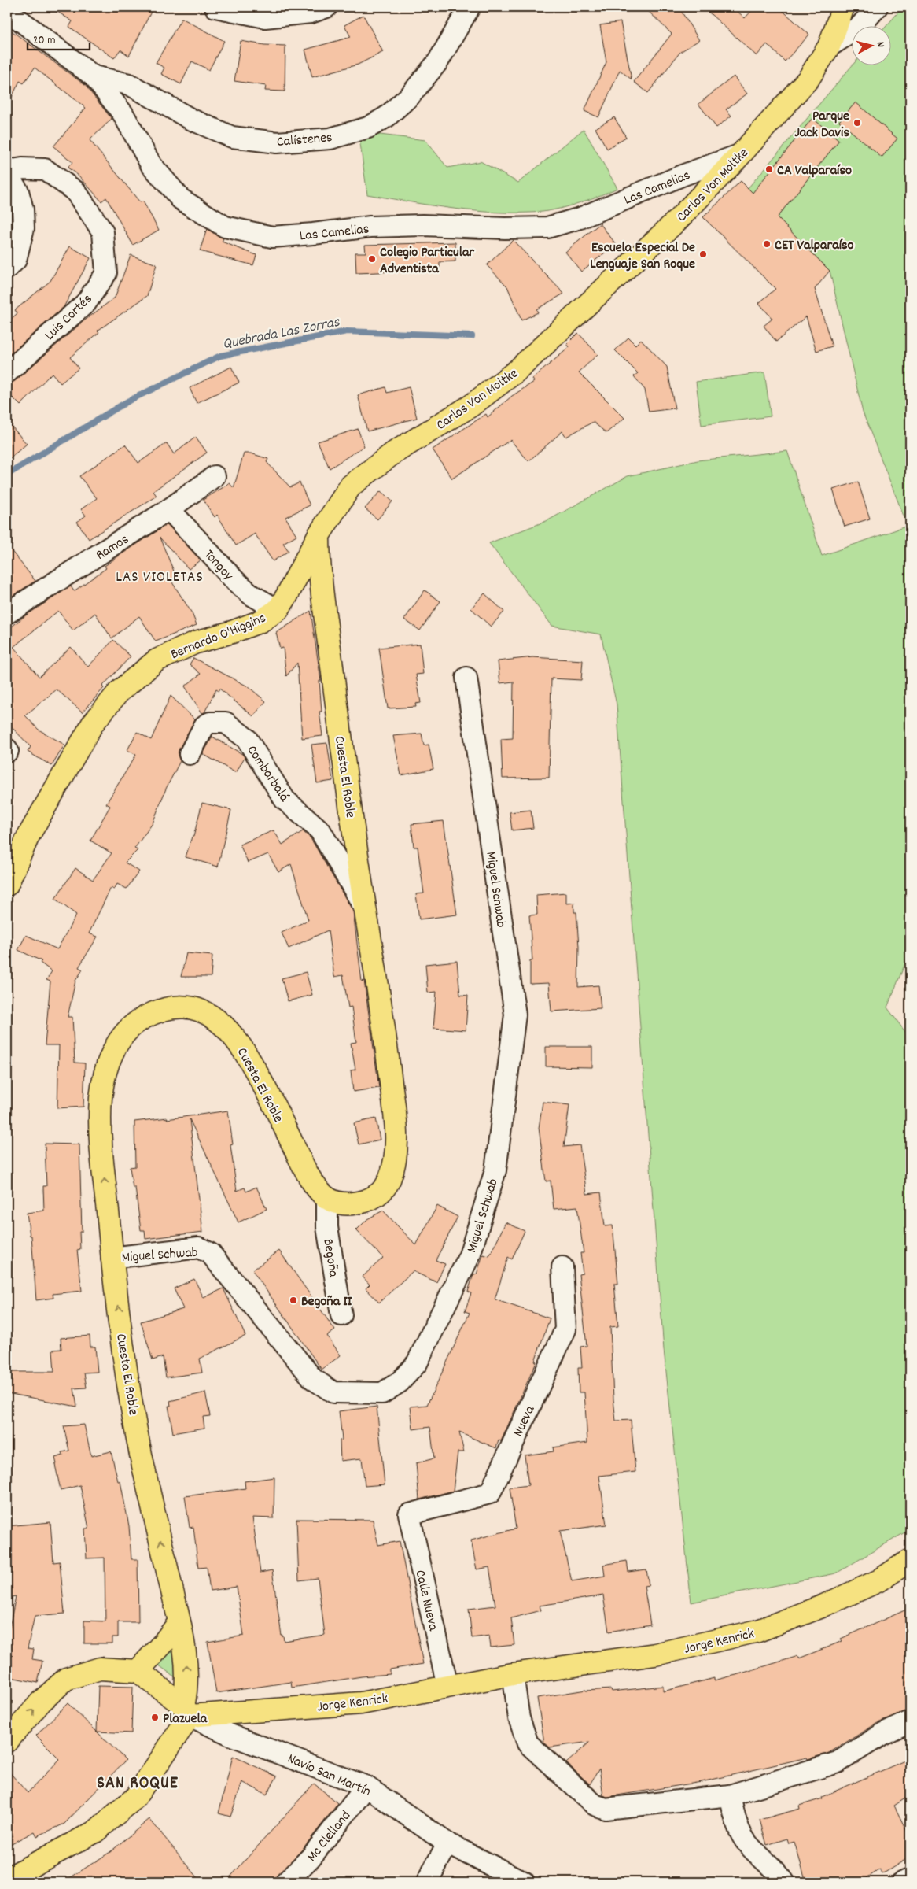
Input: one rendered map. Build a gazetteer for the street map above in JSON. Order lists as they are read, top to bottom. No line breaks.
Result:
{"streets":{"main road":["Carlos Von Moltke","Bernardo O'Higgins","Cuesta El Roble","Jorge Kenrick"],"street":["Calístenes","Las Camelias","Luis Cortés","Ramos","Tongoy","Combarbalá","Miguel Schwab","Begoña","Nueva","Calle Nueva","Navío San Martín","Mc Clelland"]},"crossings":[["Calístenes","Las Camelias"],["Carlos Von Moltke","Las Camelias"],["Carlos Von Moltke","Bernardo O'Higgins"],["Carlos Von Moltke","Cuesta El Roble"],["Ramos","Tongoy"],["Tongoy","Bernardo O'Higgins"],["Bernardo O'Higgins","Cuesta El Roble"],["Combarbalá","Cuesta El Roble"],["Cuesta El Roble","Miguel Schwab"],["Cuesta El Roble","Begoña"],["Cuesta El Roble","Jorge Kenrick"],["Cuesta El Roble","Navío San Martín"],["Nueva","Calle Nueva"],["Calle Nueva","Jorge Kenrick"],["Jorge Kenrick","Navío San Martín"],["Navío San Martín","Mc Clelland"]],"districts":["LAS VIOLETAS","SAN ROQUE"],"water":["Quebrada Las Zorras"],"places":["Parque Jack Davis","CA Valparaíso","CET Valparaíso","Escuela Especial De Lenguaje San Roque","Colegio Particular Adventista","Begoña II","Plazuela"],"scale_bar":"20 m","north":"right"}
